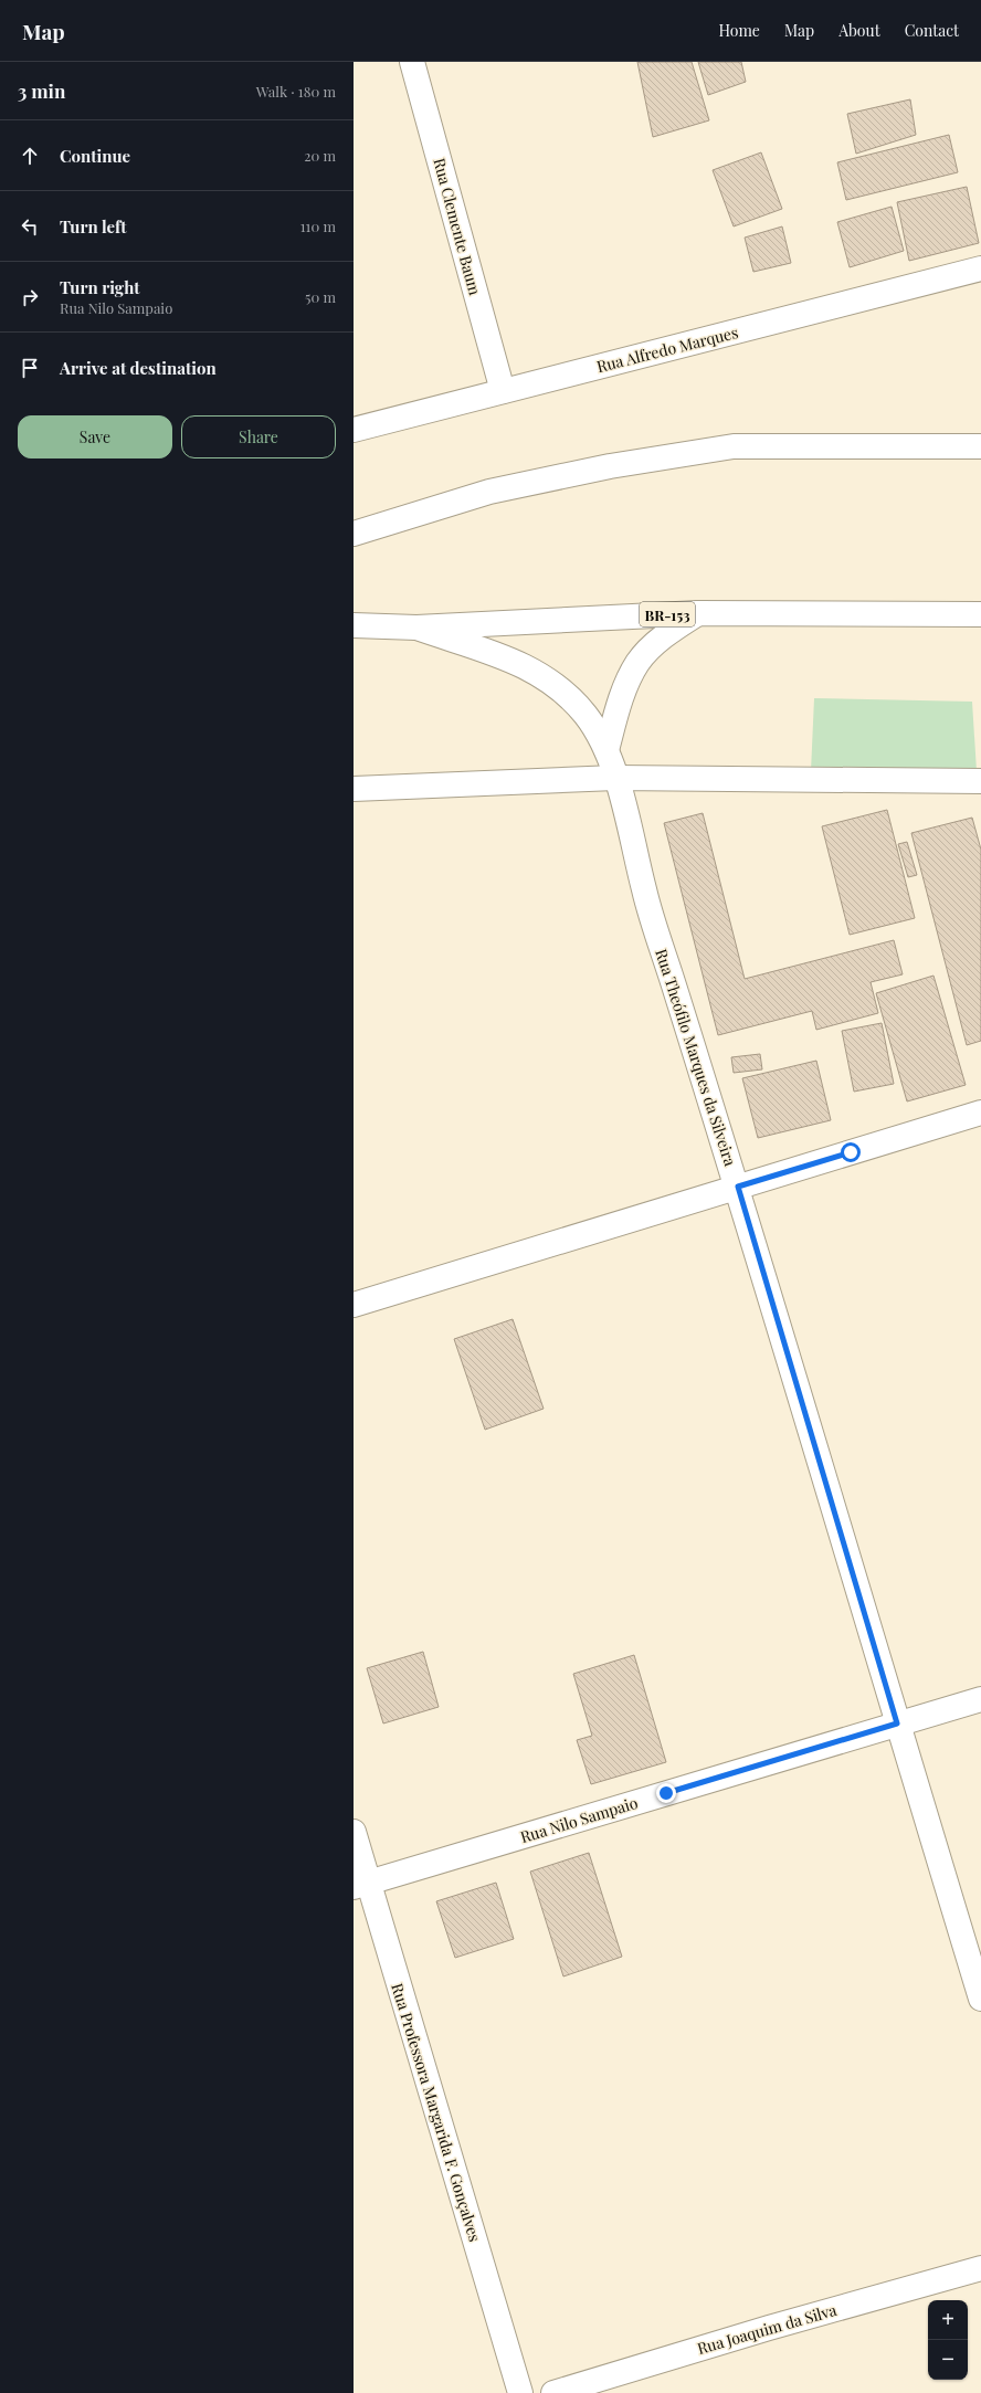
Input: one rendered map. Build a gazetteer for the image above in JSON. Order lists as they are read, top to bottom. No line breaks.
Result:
{"streets":{"main road":["Rua Clemente Baum","Rua Alfredo Marques","BR-153","Rua Theófilo Marques da Silveira","Rua Nilo Sampaio","Rua Professora Margarida F. Gonçalves","Rua Joaquim da Silva"]},"crossings":[["Rua Clemente Baum","Rua Alfredo Marques"],["BR-153","Rua Theófilo Marques da Silveira"],["Rua Theófilo Marques da Silveira","Rua Nilo Sampaio"],["Rua Nilo Sampaio","Rua Professora Margarida F. Gonçalves"]],"page":{"header":"Map","nav":["Home","Map","About","Contact"],"heading":["3 min","Walk · 180 m"],"list":[["Continue","20 m"],["Turn left","110 m"],["Turn right","Rua Nilo Sampaio","50 m"],"Arrive at destination"],"buttons":["Save","Share"],"map_buttons":["+","−"]}}
